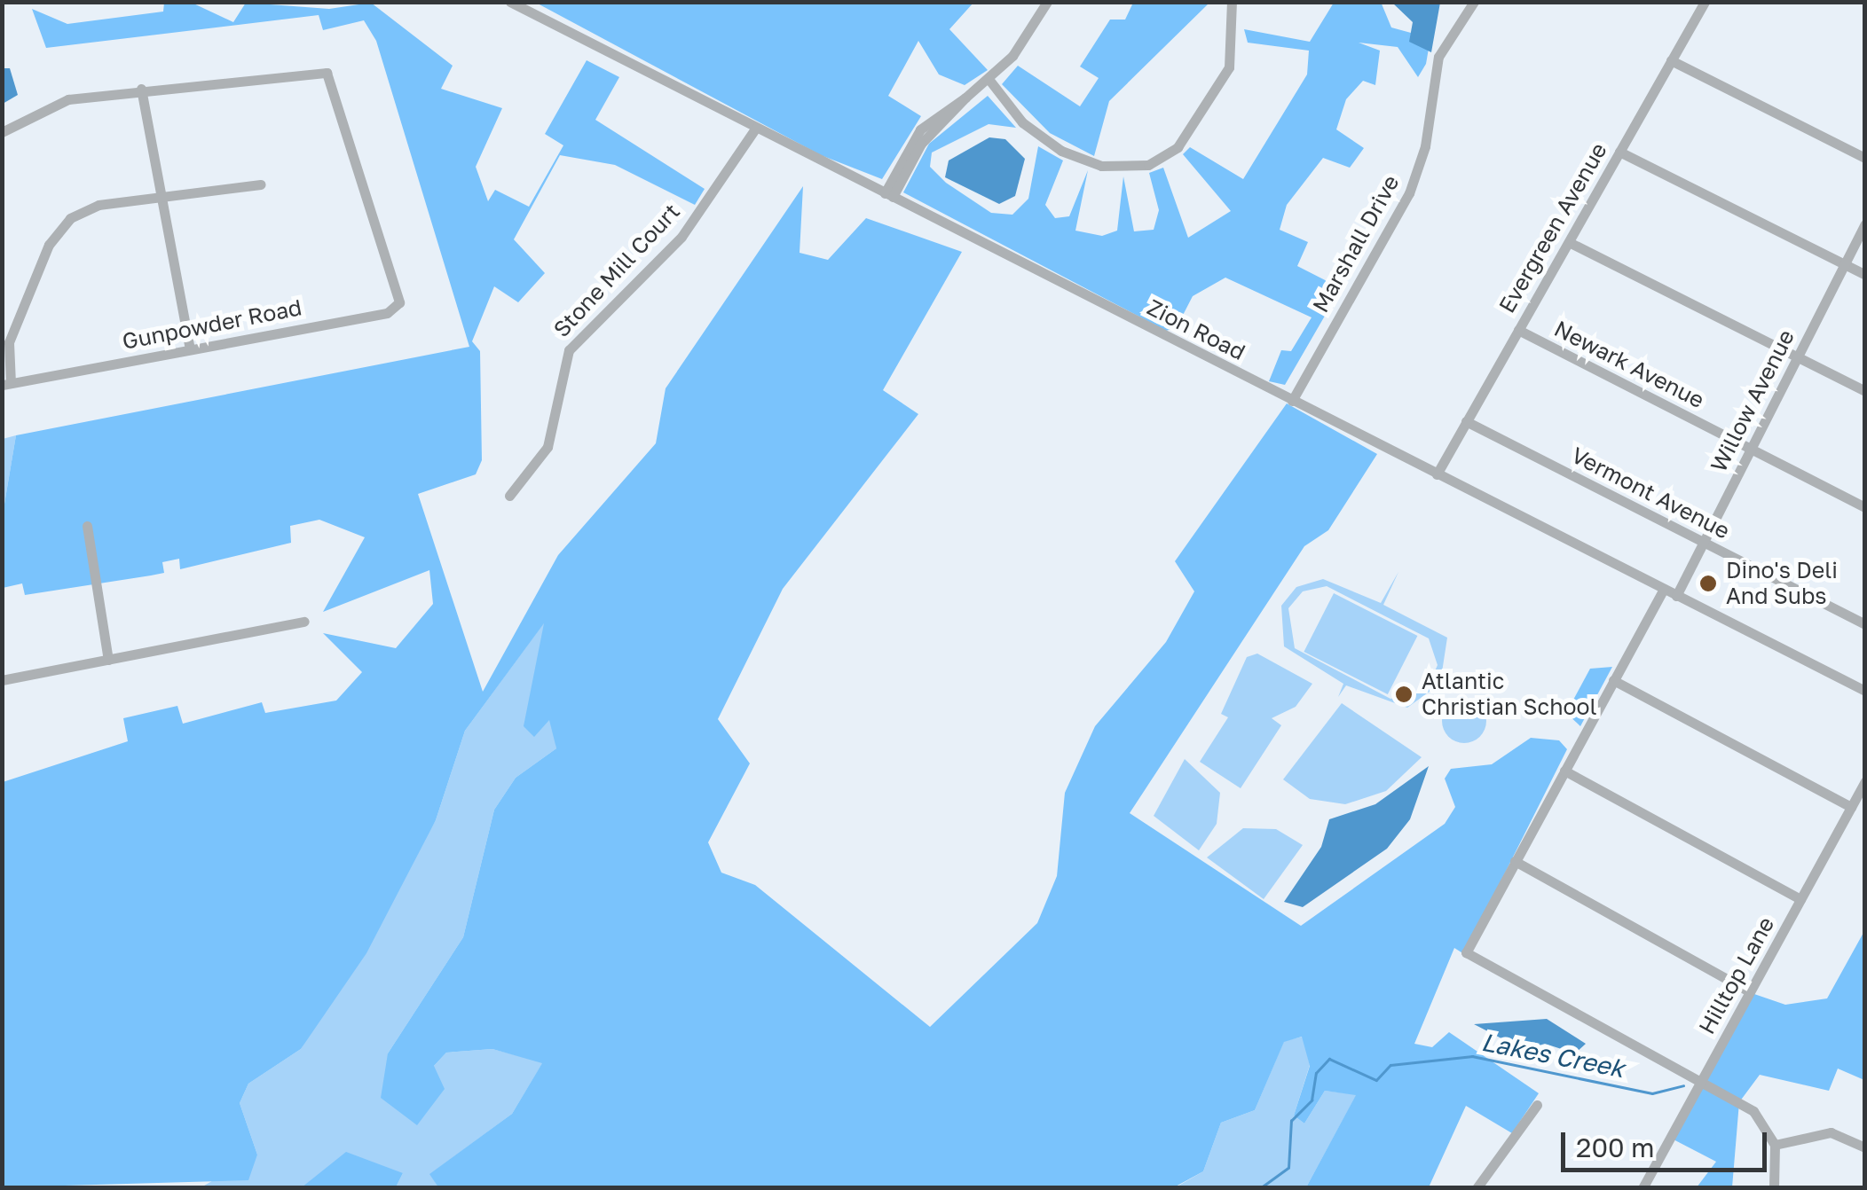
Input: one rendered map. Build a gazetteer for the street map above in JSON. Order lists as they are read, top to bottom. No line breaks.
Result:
{"streets":{"street":["Evergreen Avenue","Marshall Drive","Stone Mill Court","Gunpowder Road","Zion Road","Newark Avenue","Willow Avenue","Vermont Avenue","Hilltop Lane"]},"crossings":[["Evergreen Avenue","Zion Road"],["Evergreen Avenue","Newark Avenue"],["Evergreen Avenue","Vermont Avenue"],["Marshall Drive","Zion Road"],["Stone Mill Court","Zion Road"],["Zion Road","Willow Avenue"],["Newark Avenue","Willow Avenue"],["Willow Avenue","Vermont Avenue"]],"water":["Lakes Creek"],"places":["Dino's Deli And Subs","Atlantic Christian School"],"scale_bar":"200 m"}
